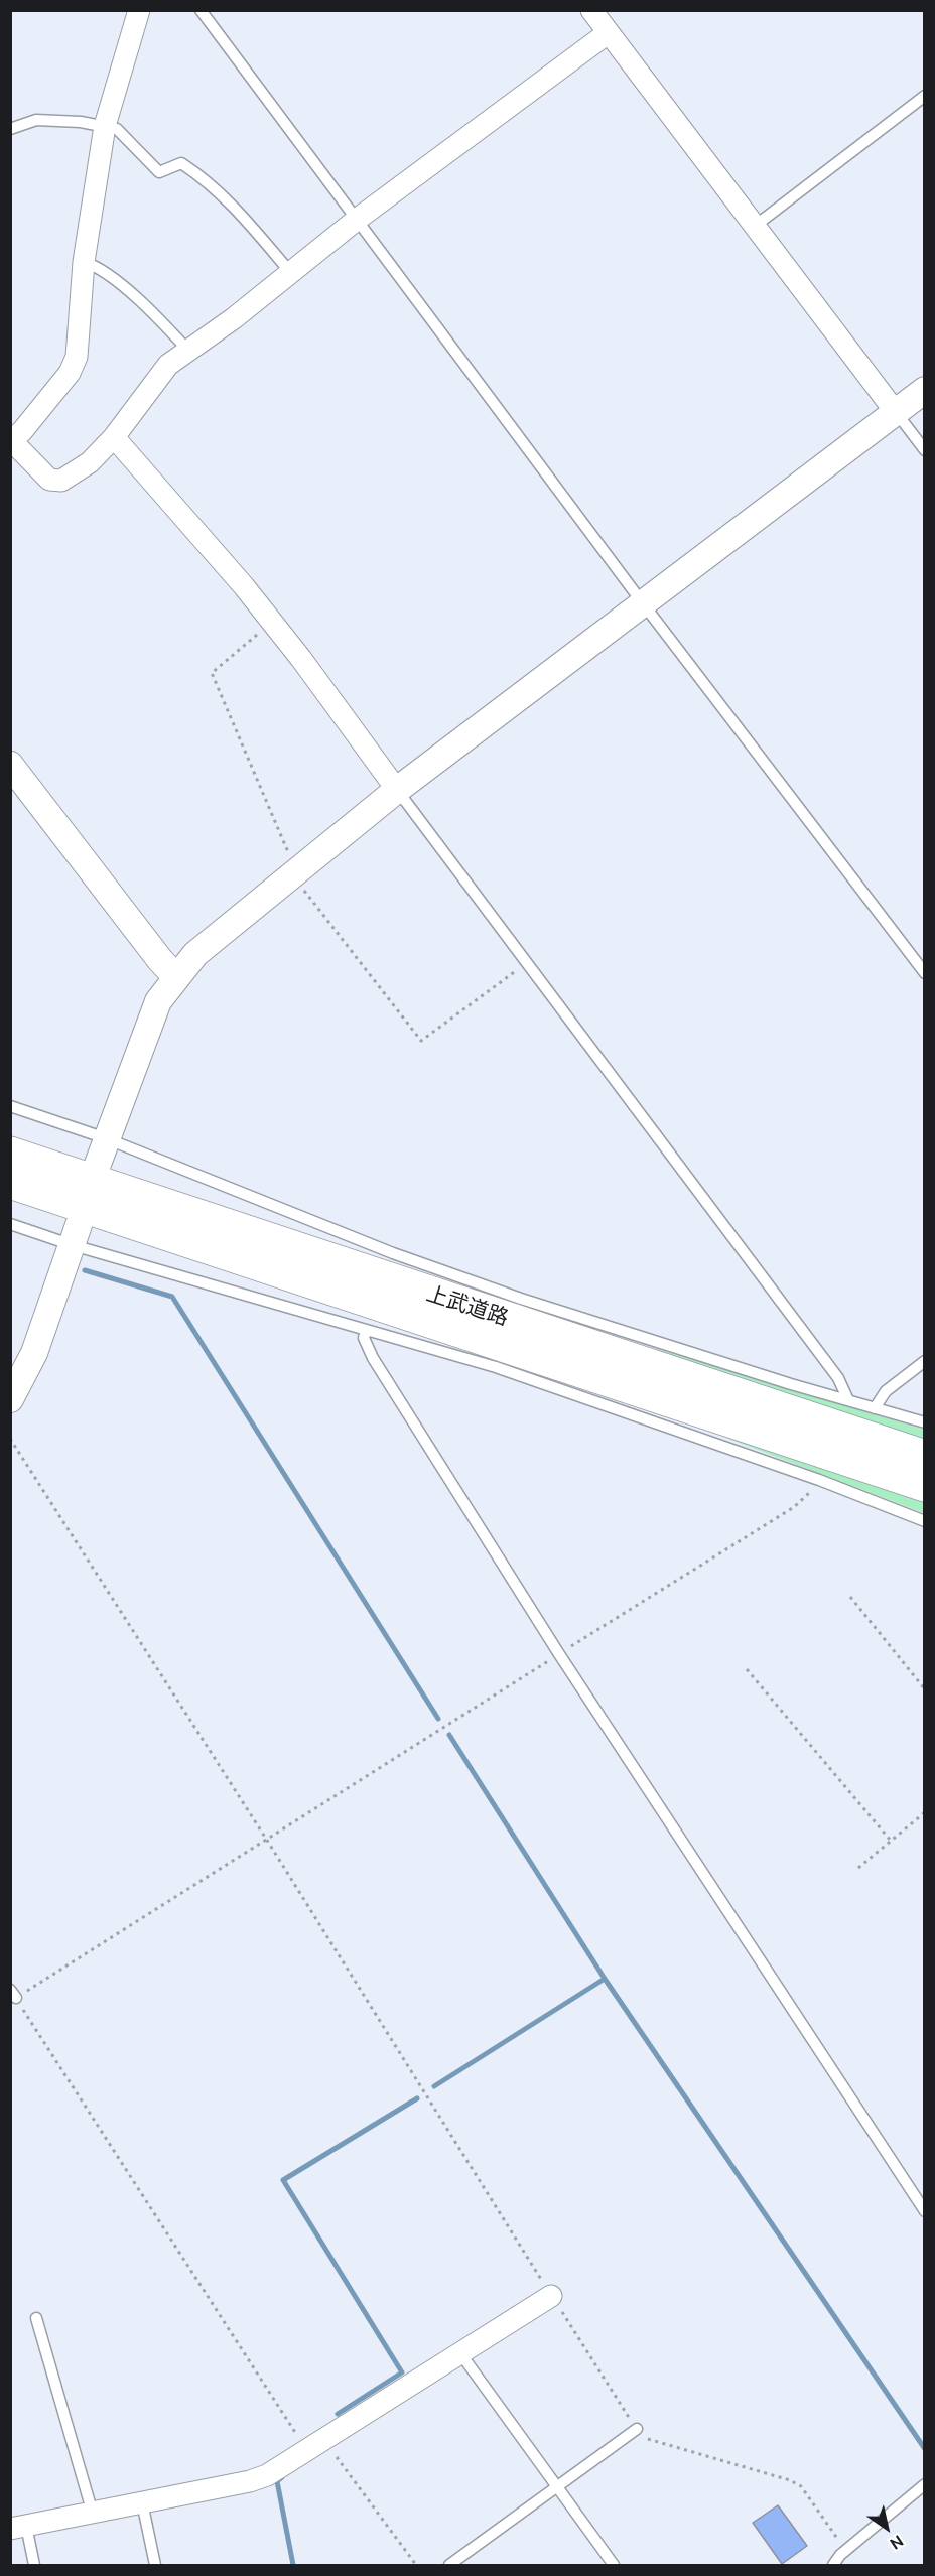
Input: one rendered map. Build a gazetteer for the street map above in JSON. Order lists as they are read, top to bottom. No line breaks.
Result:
{"streets":{"highway":["上武道路"]},"north":"bottom right"}
